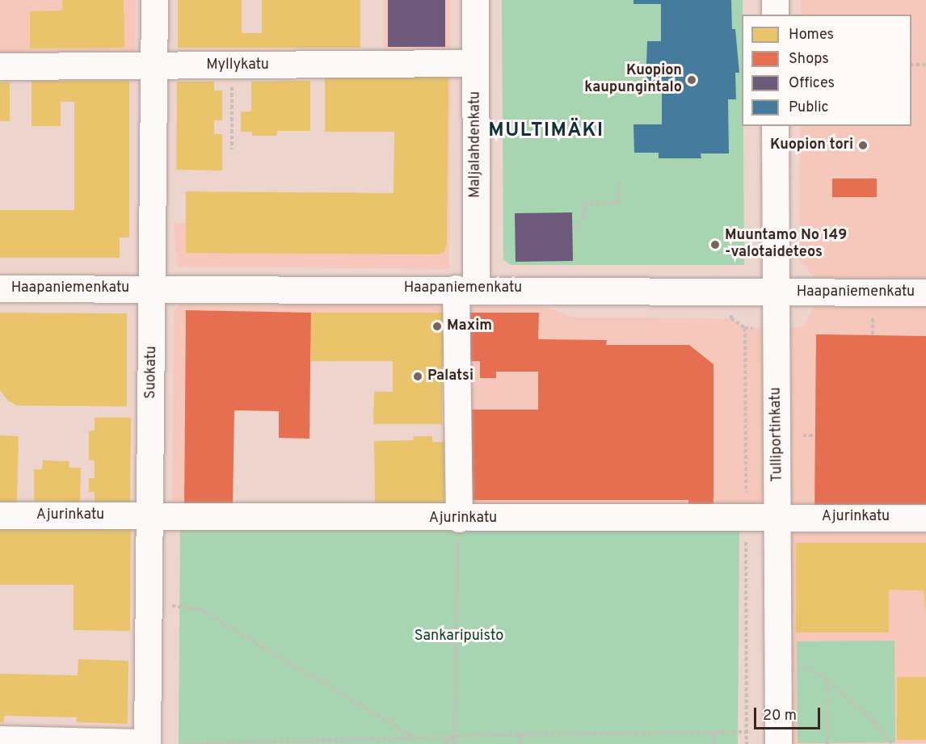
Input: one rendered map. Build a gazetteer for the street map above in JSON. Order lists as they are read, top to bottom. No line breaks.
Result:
{"streets":{"street":["Myllykatu","Maljalahdenkatu","Haapaniemenkatu","Suokatu","Tulliportinkatu","Ajurinkatu"]},"crossings":[["Myllykatu","Maljalahdenkatu"],["Myllykatu","Suokatu"],["Maljalahdenkatu","Haapaniemenkatu"],["Maljalahdenkatu","Ajurinkatu"],["Haapaniemenkatu","Suokatu"],["Haapaniemenkatu","Tulliportinkatu"],["Suokatu","Ajurinkatu"],["Tulliportinkatu","Ajurinkatu"]],"districts":["MULTIMÄKI"],"parks":["Sankaripuisto"],"places":["Kuopion kaupungintalo","Kuopion tori","Muuntamo No 149 -valotaideteos","Maxim","Palatsi"],"legend":["Homes","Shops","Offices","Public"],"scale_bar":"20 m"}
